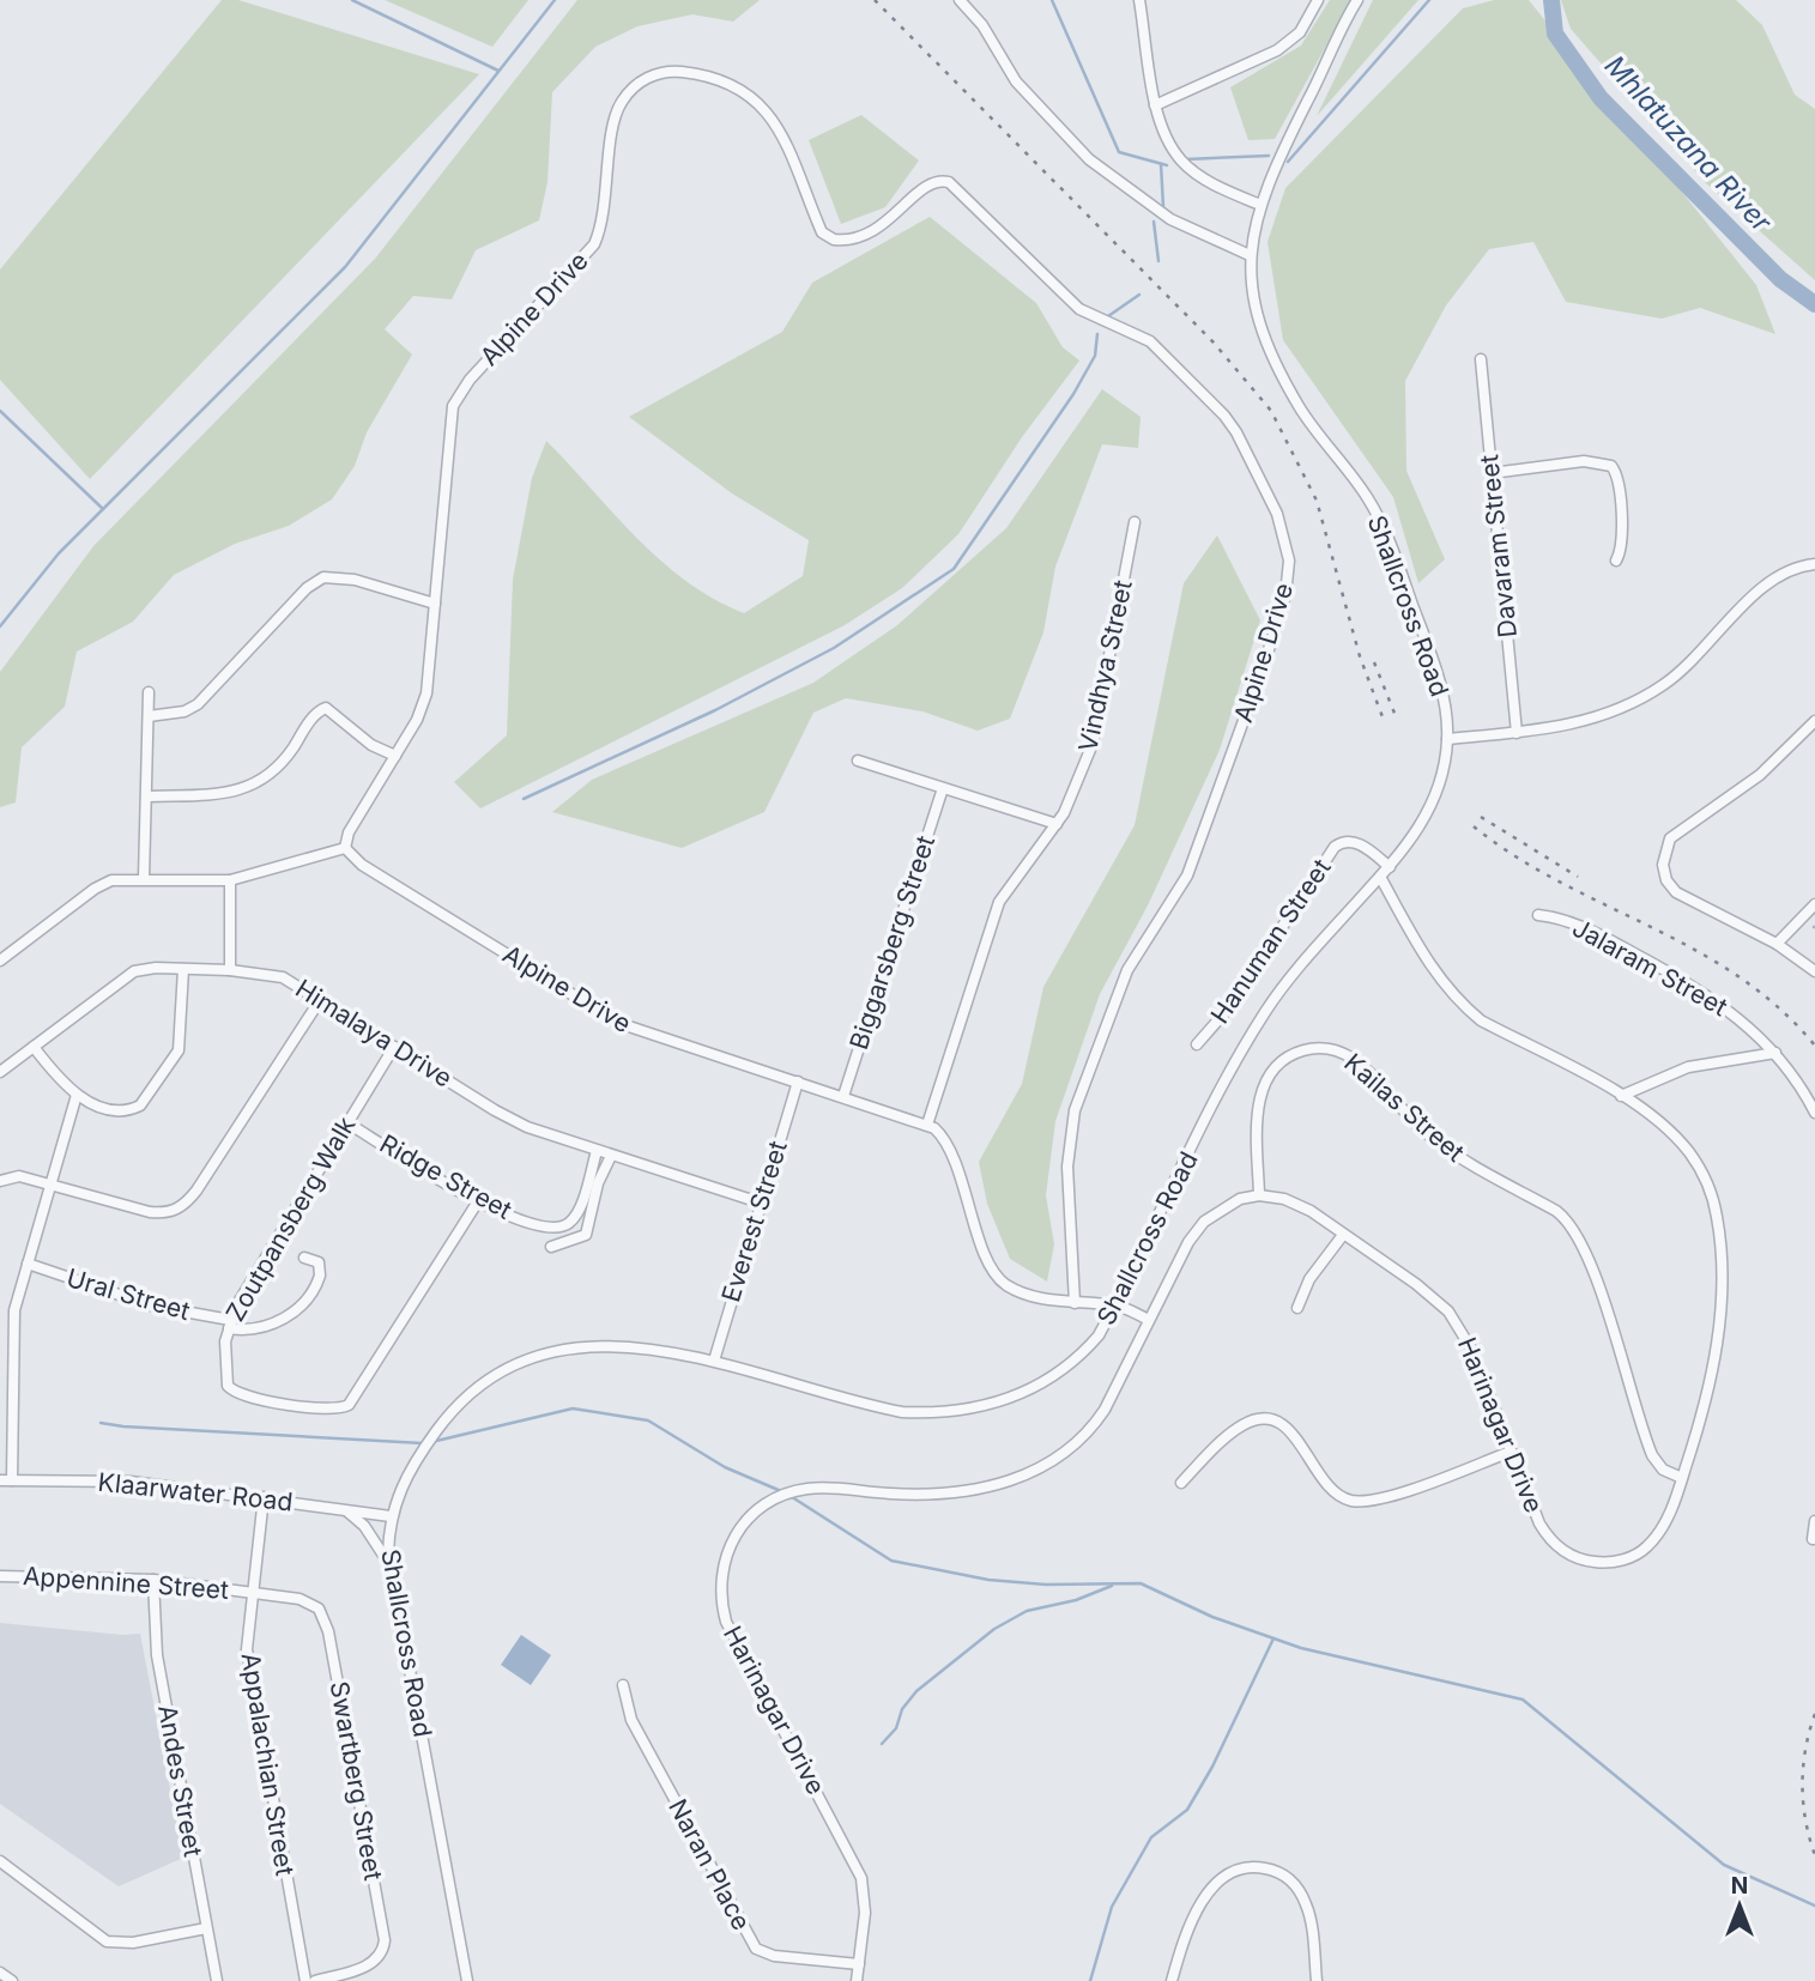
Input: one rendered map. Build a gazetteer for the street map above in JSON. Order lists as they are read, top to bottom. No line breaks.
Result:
{"streets":{"street":["Alpine Drive","Davaram Street","Shallcross Road","Vindhya Street","Hanuman Street","Biggarsberg Street","Jalaram Street","Himalaya Drive","Kailas Street","Ridge Street","Zoutpansberg Walk","Everest Street","Ural Street","Harinagar Drive","Klaarwater Road","Appennine Street","Appalachian Street","Andes Street","Swartberg Street","Naran Place"]},"crossings":[["Alpine Drive","Vindhya Street"],["Alpine Drive","Biggarsberg Street"],["Alpine Drive","Everest Street"],["Shallcross Road","Hanuman Street"],["Shallcross Road","Everest Street"],["Shallcross Road","Harinagar Drive"],["Shallcross Road","Klaarwater Road"],["Himalaya Drive","Ridge Street"],["Himalaya Drive","Zoutpansberg Walk"],["Himalaya Drive","Everest Street"],["Kailas Street","Harinagar Drive"],["Ridge Street","Zoutpansberg Walk"],["Zoutpansberg Walk","Ural Street"],["Harinagar Drive","Naran Place"],["Klaarwater Road","Appalachian Street"],["Appennine Street","Appalachian Street"],["Appennine Street","Andes Street"],["Appennine Street","Swartberg Street"],["Appalachian Street","Swartberg Street"]],"water":["Mhlatuzana River"],"north":"top"}
